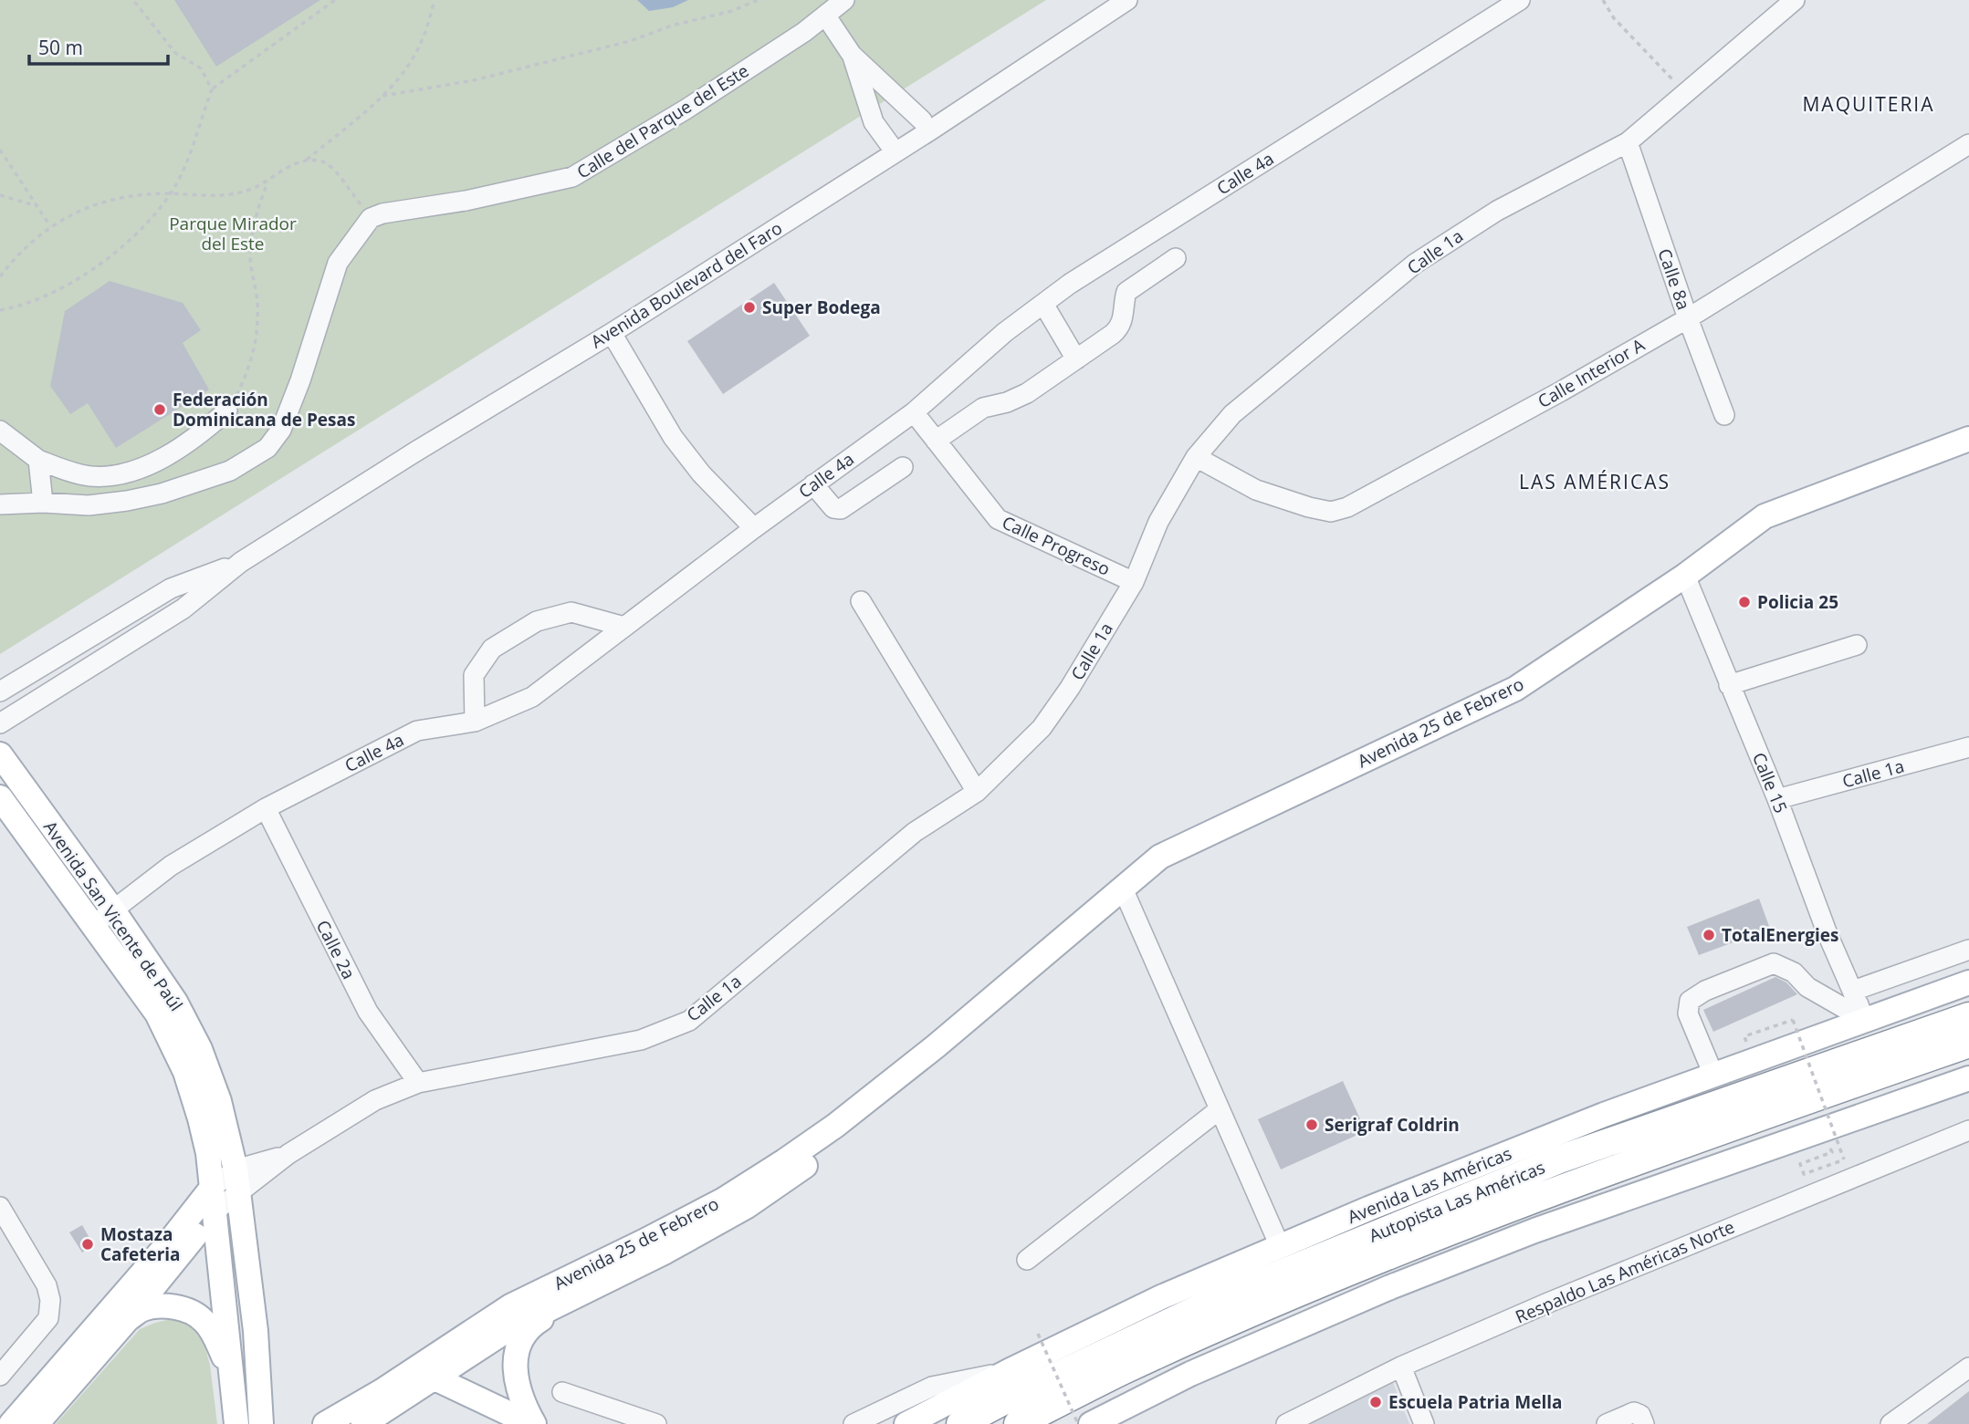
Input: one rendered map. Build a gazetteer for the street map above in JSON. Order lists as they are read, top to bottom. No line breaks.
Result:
{"streets":{"highway":["Autopista Las Américas"],"main road":["Avenida 25 de Febrero","Avenida San Vicente de Paúl","Avenida Las Américas"],"street":["Calle del Parque del Este","Calle 4a","Calle 1a","Calle 8a","Avenida Boulevard del Faro","Calle Interior A","Calle Progreso","Calle 15","Calle 2a","Respaldo Las Américas Norte"]},"crossings":[["Calle 4a","Calle Progreso"],["Calle 4a","Avenida San Vicente de Paúl"],["Calle 4a","Calle 2a"],["Calle 1a","Calle 8a"],["Calle 1a","Calle Interior A"],["Calle 1a","Calle Progreso"],["Calle 1a","Calle 15"],["Calle 1a","Avenida San Vicente de Paúl"],["Calle 1a","Calle 2a"],["Calle 8a","Calle Interior A"],["Avenida 25 de Febrero","Calle 15"],["Calle 15","Avenida Las Américas"]],"districts":["MAQUITERIA","LAS AMÉRICAS"],"parks":["Parque Mirador del Este"],"places":["Super Bodega","Federación Dominicana de Pesas","Policia 25","TotalEnergies","Serigraf Coldrin","Mostaza Cafeteria","Escuela Patria Mella"],"scale_bar":"50 m"}
